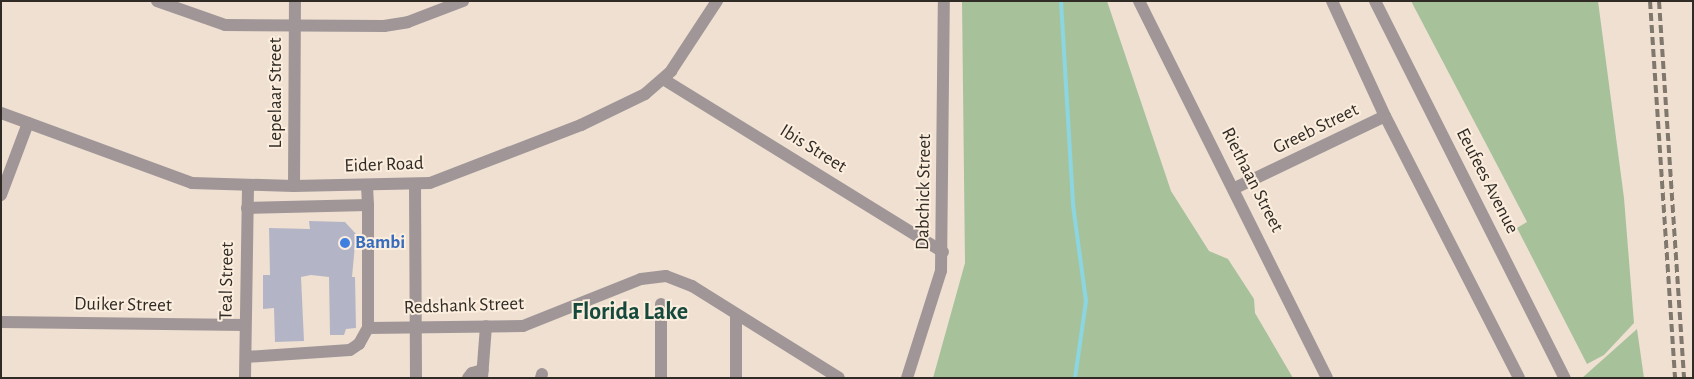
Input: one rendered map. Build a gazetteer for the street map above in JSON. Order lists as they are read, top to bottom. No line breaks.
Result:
{"streets":{"street":["Lepelaar Street","Greeb Street","Ibis Street","Eider Road","Riethaan Street","Eeufees Avenue","Dabchick Street","Teal Street","Duiker Street","Redshank Street"]},"crossings":[["Lepelaar Street","Eider Road"],["Greeb Street","Riethaan Street"],["Ibis Street","Eider Road"],["Ibis Street","Dabchick Street"],["Eider Road","Teal Street"],["Teal Street","Duiker Street"]],"districts":["Florida Lake"],"places":["Bambi"]}
